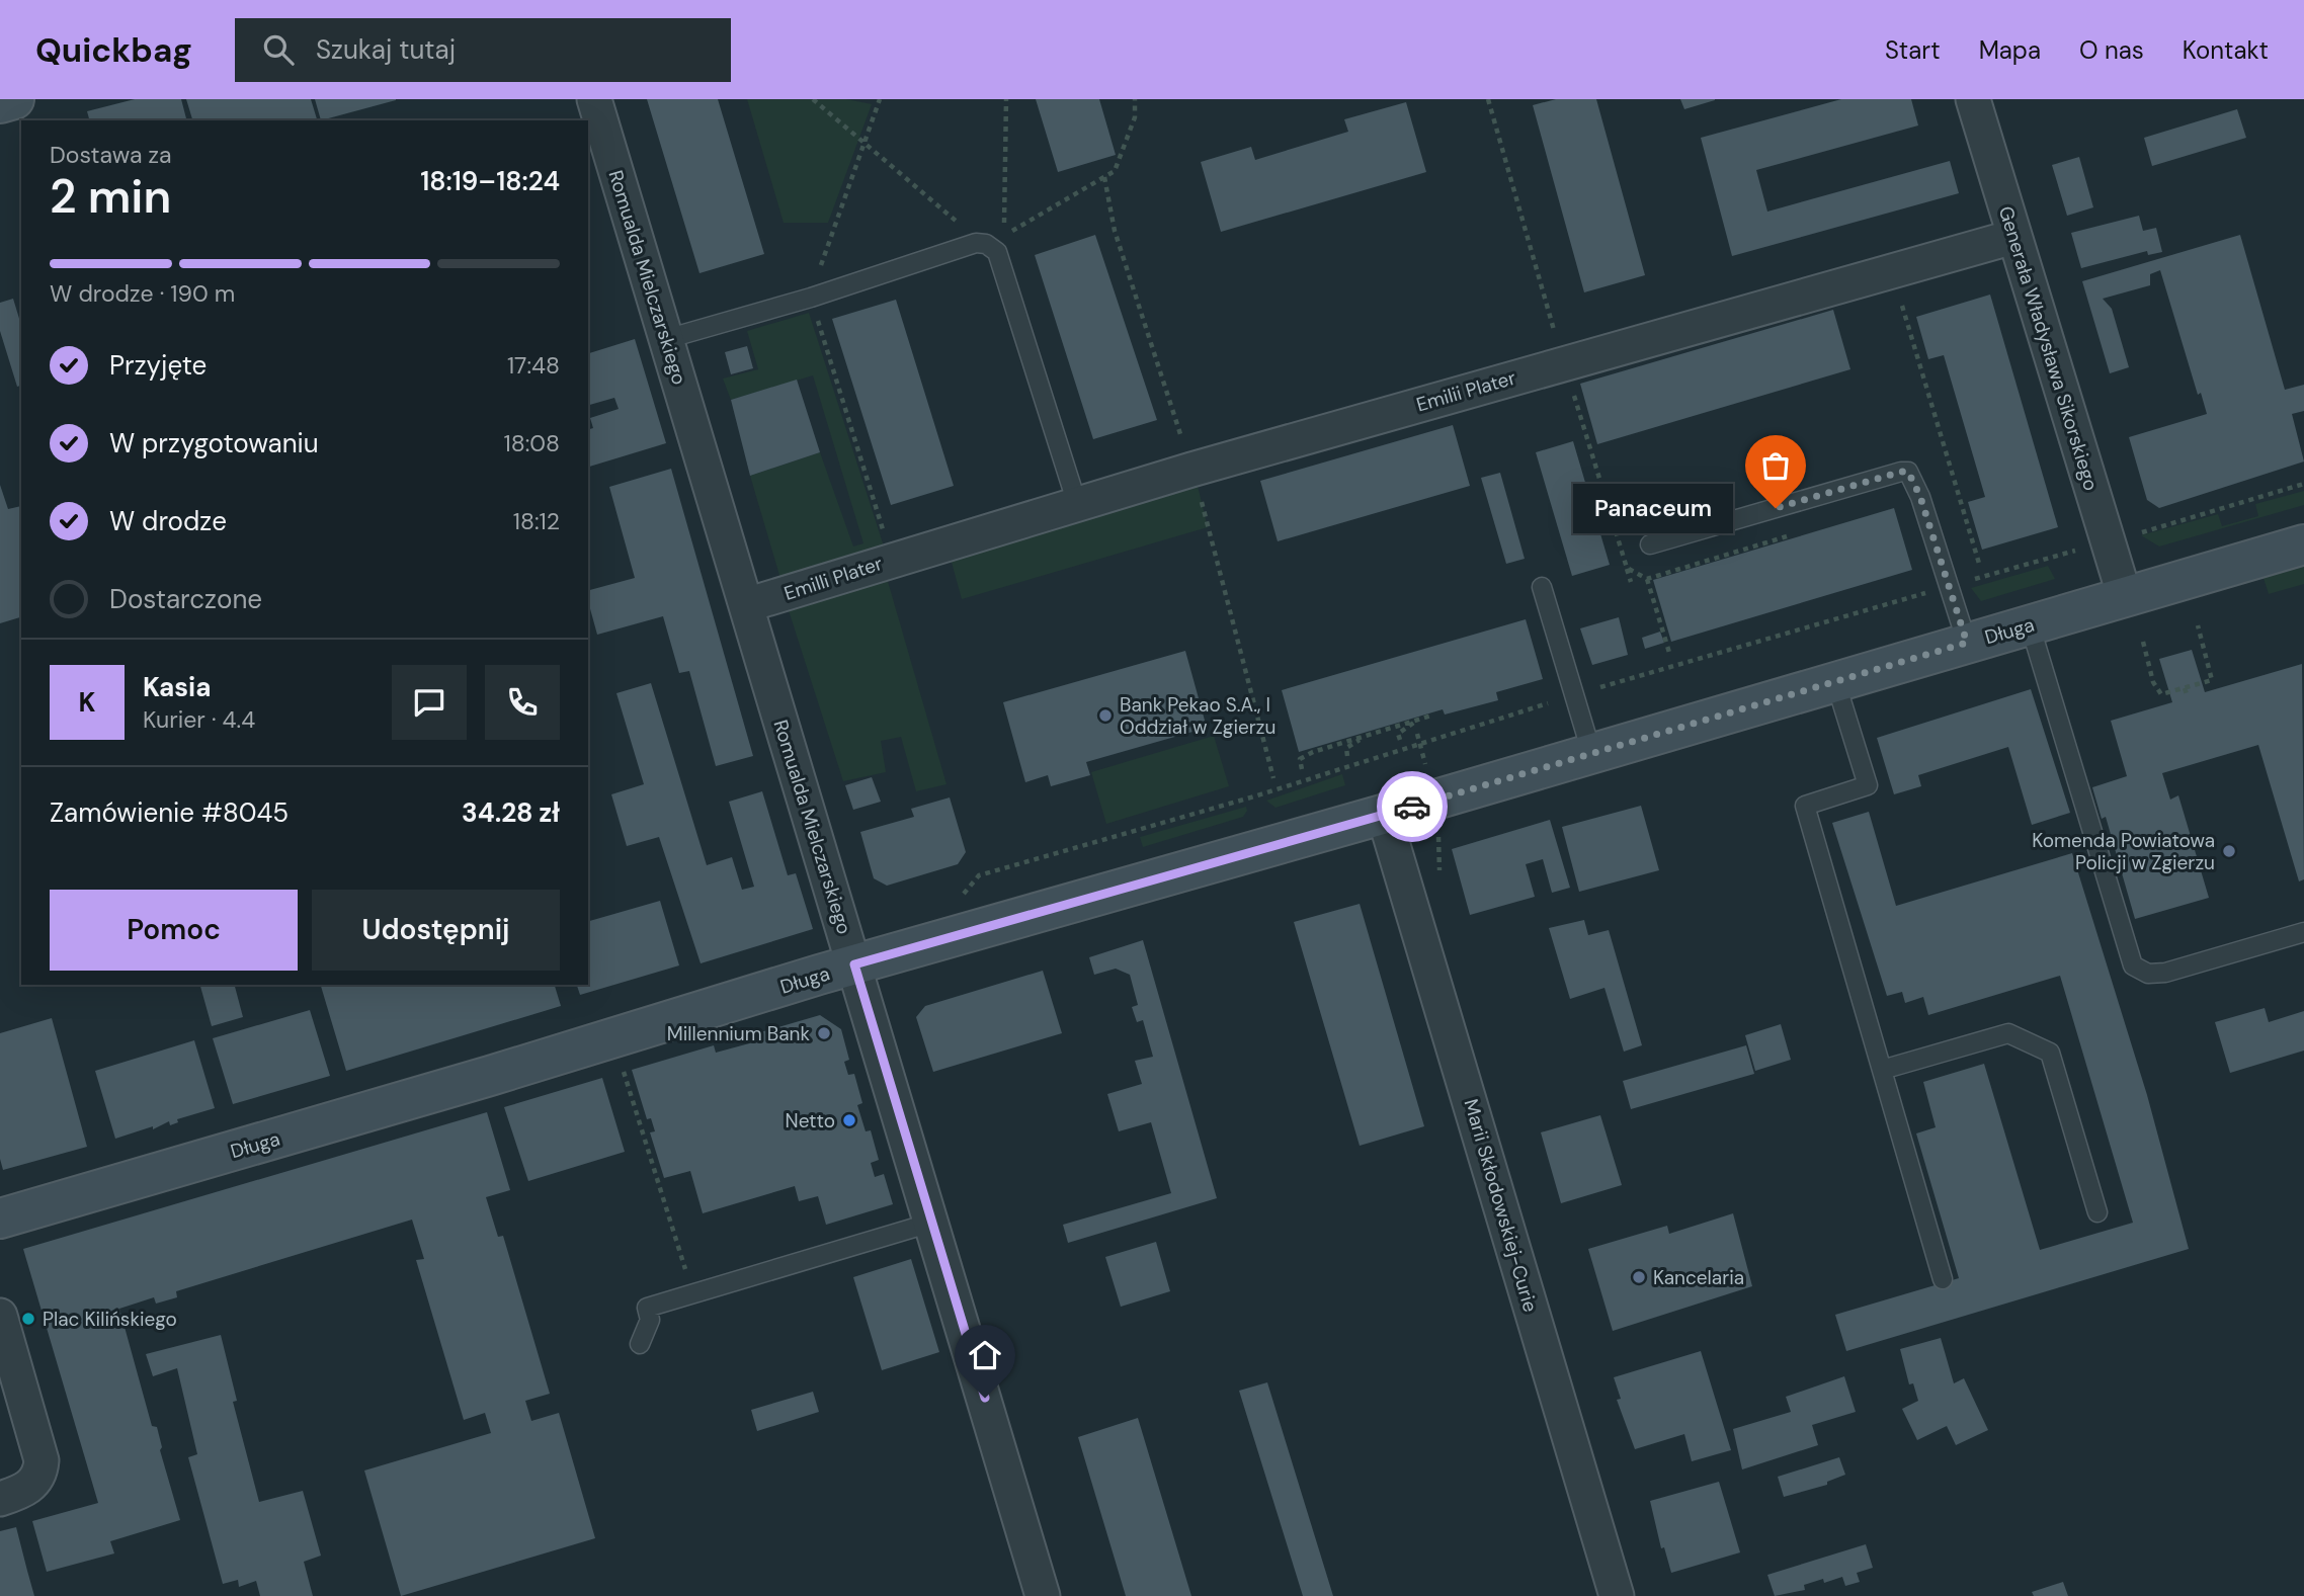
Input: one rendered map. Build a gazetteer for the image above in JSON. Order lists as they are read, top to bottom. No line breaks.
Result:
{"streets":{"street":["Romualda Mielczarskiego","Generała Władysława Sikorskiego","Emilii Plater","Emilli Plater","Długa","Marii Skłodowskiej-Curie"]},"crossings":[["Romualda Mielczarskiego","Emilli Plater"],["Romualda Mielczarskiego","Długa"],["Generała Władysława Sikorskiego","Emilii Plater"],["Generała Władysława Sikorskiego","Długa"],["Emilii Plater","Emilli Plater"],["Długa","Marii Skłodowskiej-Curie"]],"places":["Panaceum","Bank Pekao S.A., I Oddział w Zgierzu","Komenda Powiatowa Policji w Zgierzu","Millennium Bank","Netto","Kancelaria","Plac Kilińskiego"],"page":{"header":"Quickbag","search":"Szukaj tutaj","nav":["Start","Mapa","O nas","Kontakt"],"heading":["2 min","Dostawa za","18:19–18:24"],"panel":["Kasia","Kurier · 4.4","Zamówienie #8045","34.28 zł"],"bar":"W drodze · 190 m","list":[["Przyjęte","17:48"],["W przygotowaniu","18:08"],["W drodze","18:12"],"Dostarczone"],"bubble":"Panaceum","round":"K","buttons":["Pomoc","Udostępnij"]}}
